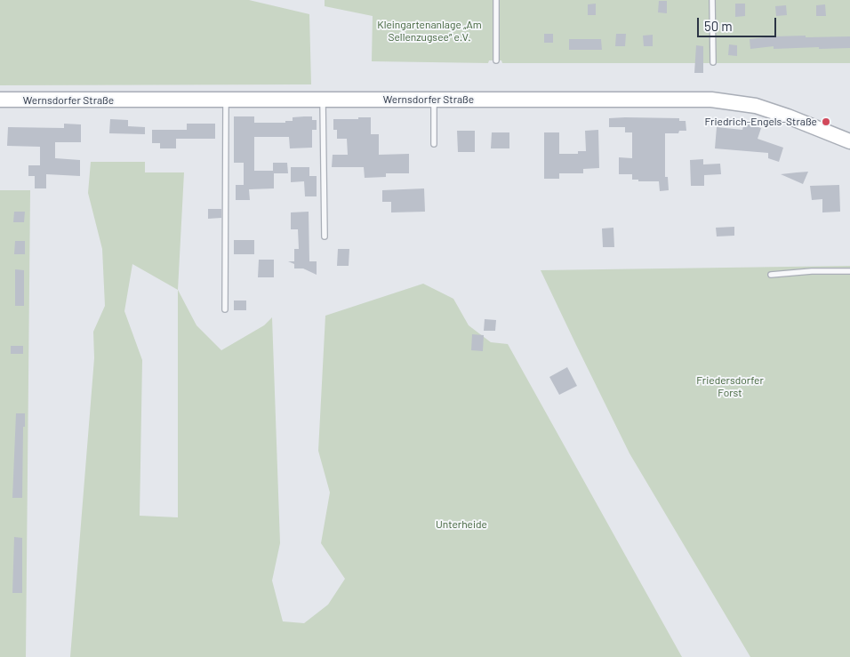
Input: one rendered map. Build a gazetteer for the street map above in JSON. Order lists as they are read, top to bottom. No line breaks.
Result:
{"streets":{"main road":["Wernsdorfer Straße"]},"parks":["Kleingartenanlage „Am Sellenzugsee“ e.V.","Friedersdorfer Forst","Unterheide"],"places":["Friedrich-Engels-Straße"],"scale_bar":"50 m"}
